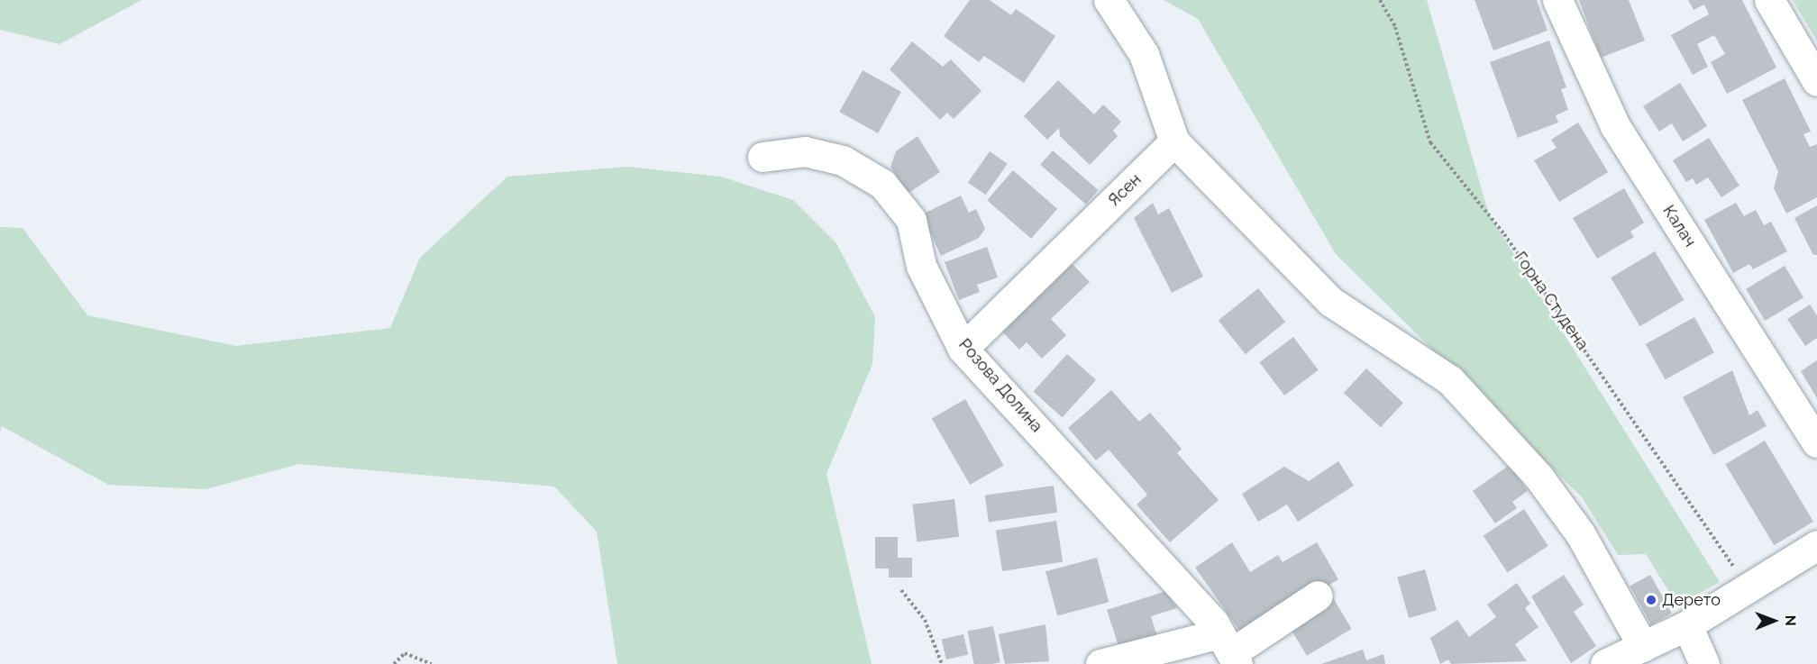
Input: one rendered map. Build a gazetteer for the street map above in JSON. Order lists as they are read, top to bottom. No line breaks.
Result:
{"streets":{"street":["Ясен","Калач","Розова Долина"],"path":["Горна Студена"]},"crossings":[["Ясен","Розова Долина"]],"places":["Дерето"],"north":"right"}
